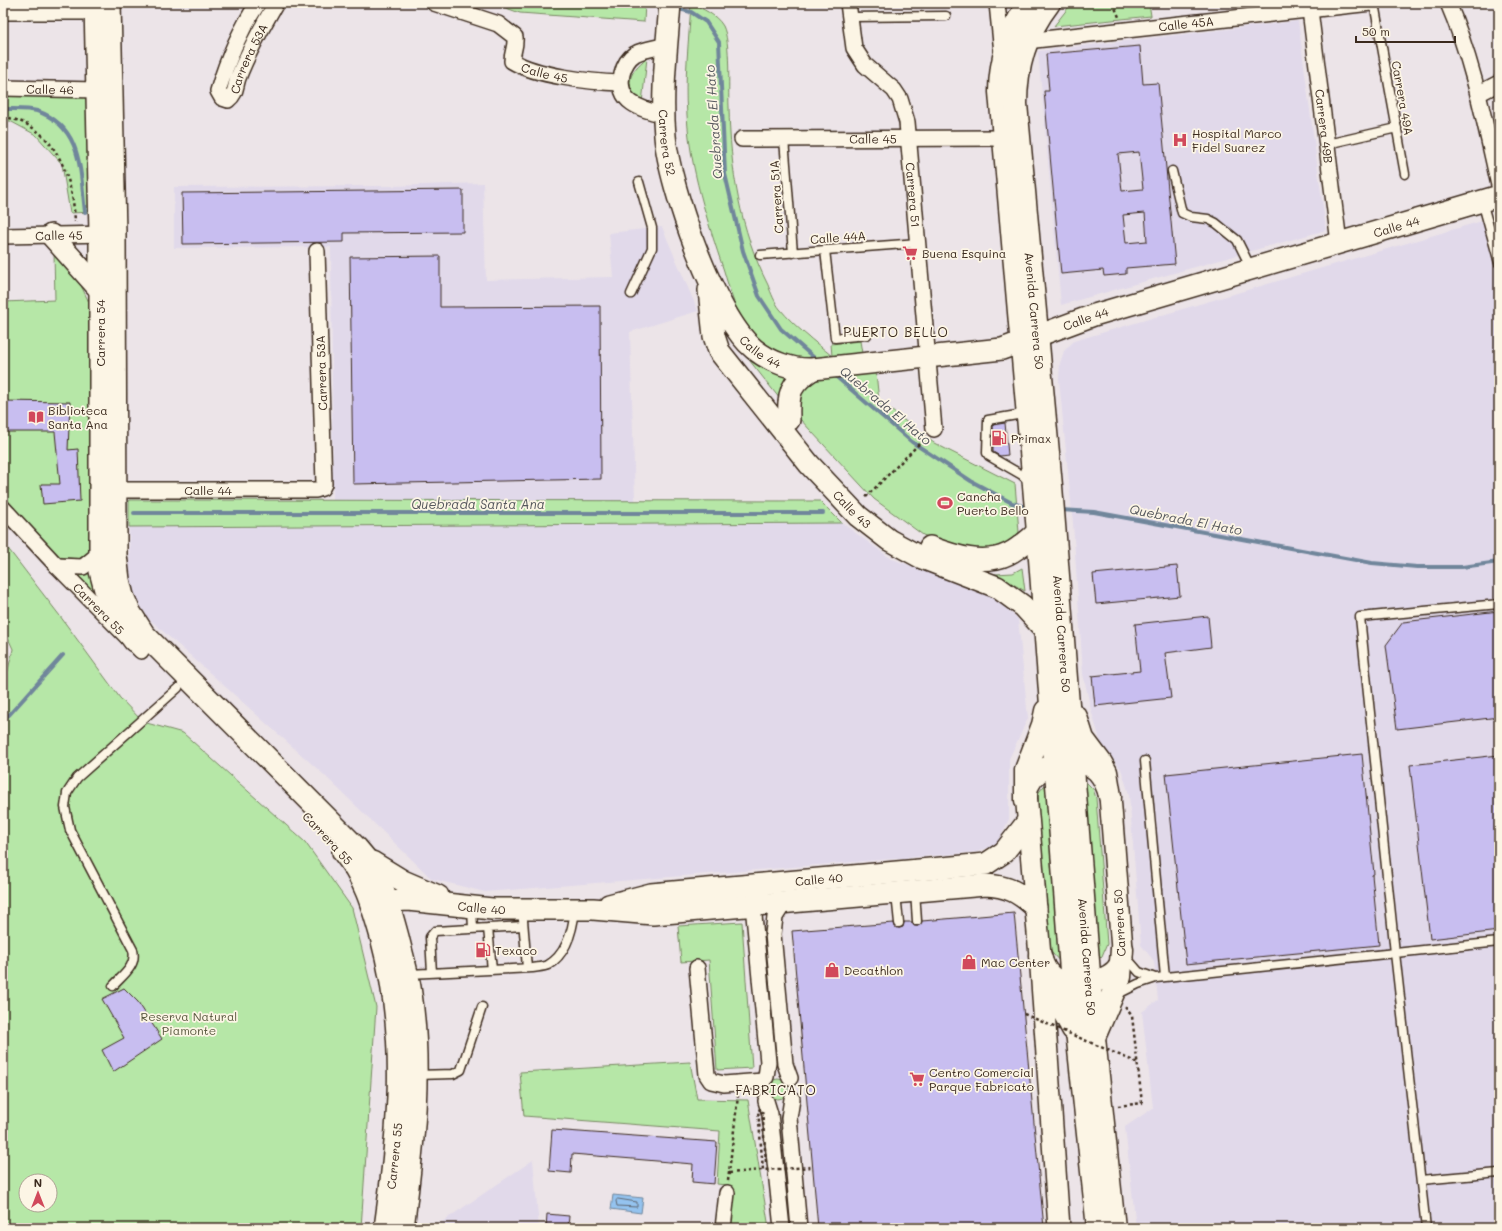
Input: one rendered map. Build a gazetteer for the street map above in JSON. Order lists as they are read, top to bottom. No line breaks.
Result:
{"streets":{"main road":["Carrera 52","Calle 44","Avenida Carrera 50","Carrera 54","Calle 43","Carrera 55","Calle 40","Carrera 50"],"street":["Calle 45A","Carrera 53A","Calle 45","Calle 46","Carrera 49B","Carrera 51"],"lane":["Carrera 49A","Carrera 51A","Calle 44A"]},"crossings":[["Calle 45A","Carrera 49B"],["Calle 45A","Avenida Carrera 50"],["Carrera 53A","Calle 44"],["Calle 45","Carrera 51"],["Calle 45","Carrera 51A"],["Calle 45","Avenida Carrera 50"],["Calle 45","Carrera 54"],["Calle 46","Carrera 54"],["Carrera 49B","Calle 44"],["Carrera 52","Calle 44"],["Carrera 52","Calle 43"],["Carrera 51","Calle 44"],["Carrera 51","Calle 44A"],["Carrera 51A","Calle 44A"],["Calle 44","Avenida Carrera 50"],["Calle 44","Carrera 54"],["Calle 44","Calle 43"],["Avenida Carrera 50","Calle 43"],["Avenida Carrera 50","Carrera 50"],["Carrera 54","Carrera 55"],["Carrera 55","Calle 40"]],"districts":["PUERTO BELLO","FABRICATO"],"water":["Quebrada El Hato","Quebrada Santa Ana"],"parks":["Reserva Natural Piamonte"],"places":{"hospital":["Hospital Marco Fidel Suarez"],"supermarket":["Buena Esquina","Centro Comercial Parque Fabricato"],"library":["Biblioteca Santa Ana"],"fuel station":["Primax","Texaco"],"sports":["Cancha Puerto Bello"],"shop":["Mac Center","Decathlon"]},"scale_bar":"50 m","north":"top"}
